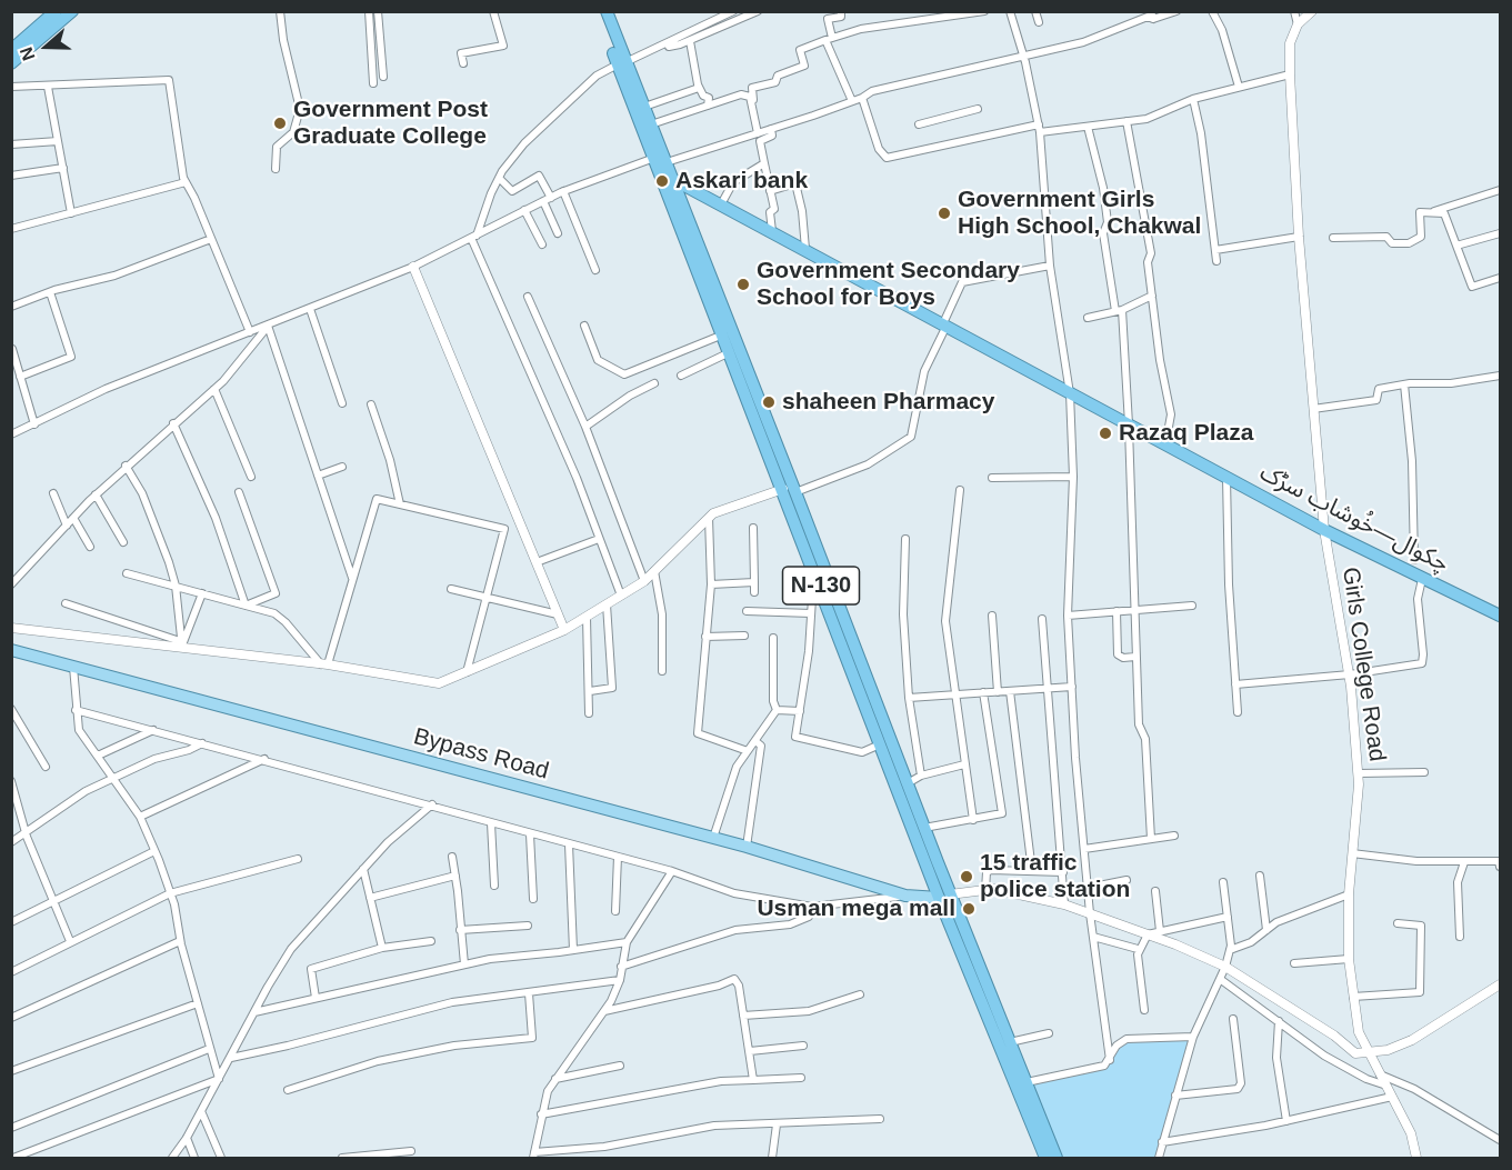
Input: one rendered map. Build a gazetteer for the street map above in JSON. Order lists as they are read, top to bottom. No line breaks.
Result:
{"streets":{"highway":["چکوال—خُوشاب سڑک","N-130"],"main road":["Bypass Road"],"street":["Girls College Road"]},"crossings":[["چکوال—خُوشاب سڑک","N-130"],["چکوال—خُوشاب سڑک","Girls College Road"],["N-130","Bypass Road"]],"places":["Government Post Graduate College","Askari bank","Government Girls High School, Chakwal","Government Secondary School for Boys","shaheen Pharmacy","Razaq Plaza","15 traffic police station","Usman mega mall"],"north":"left"}
